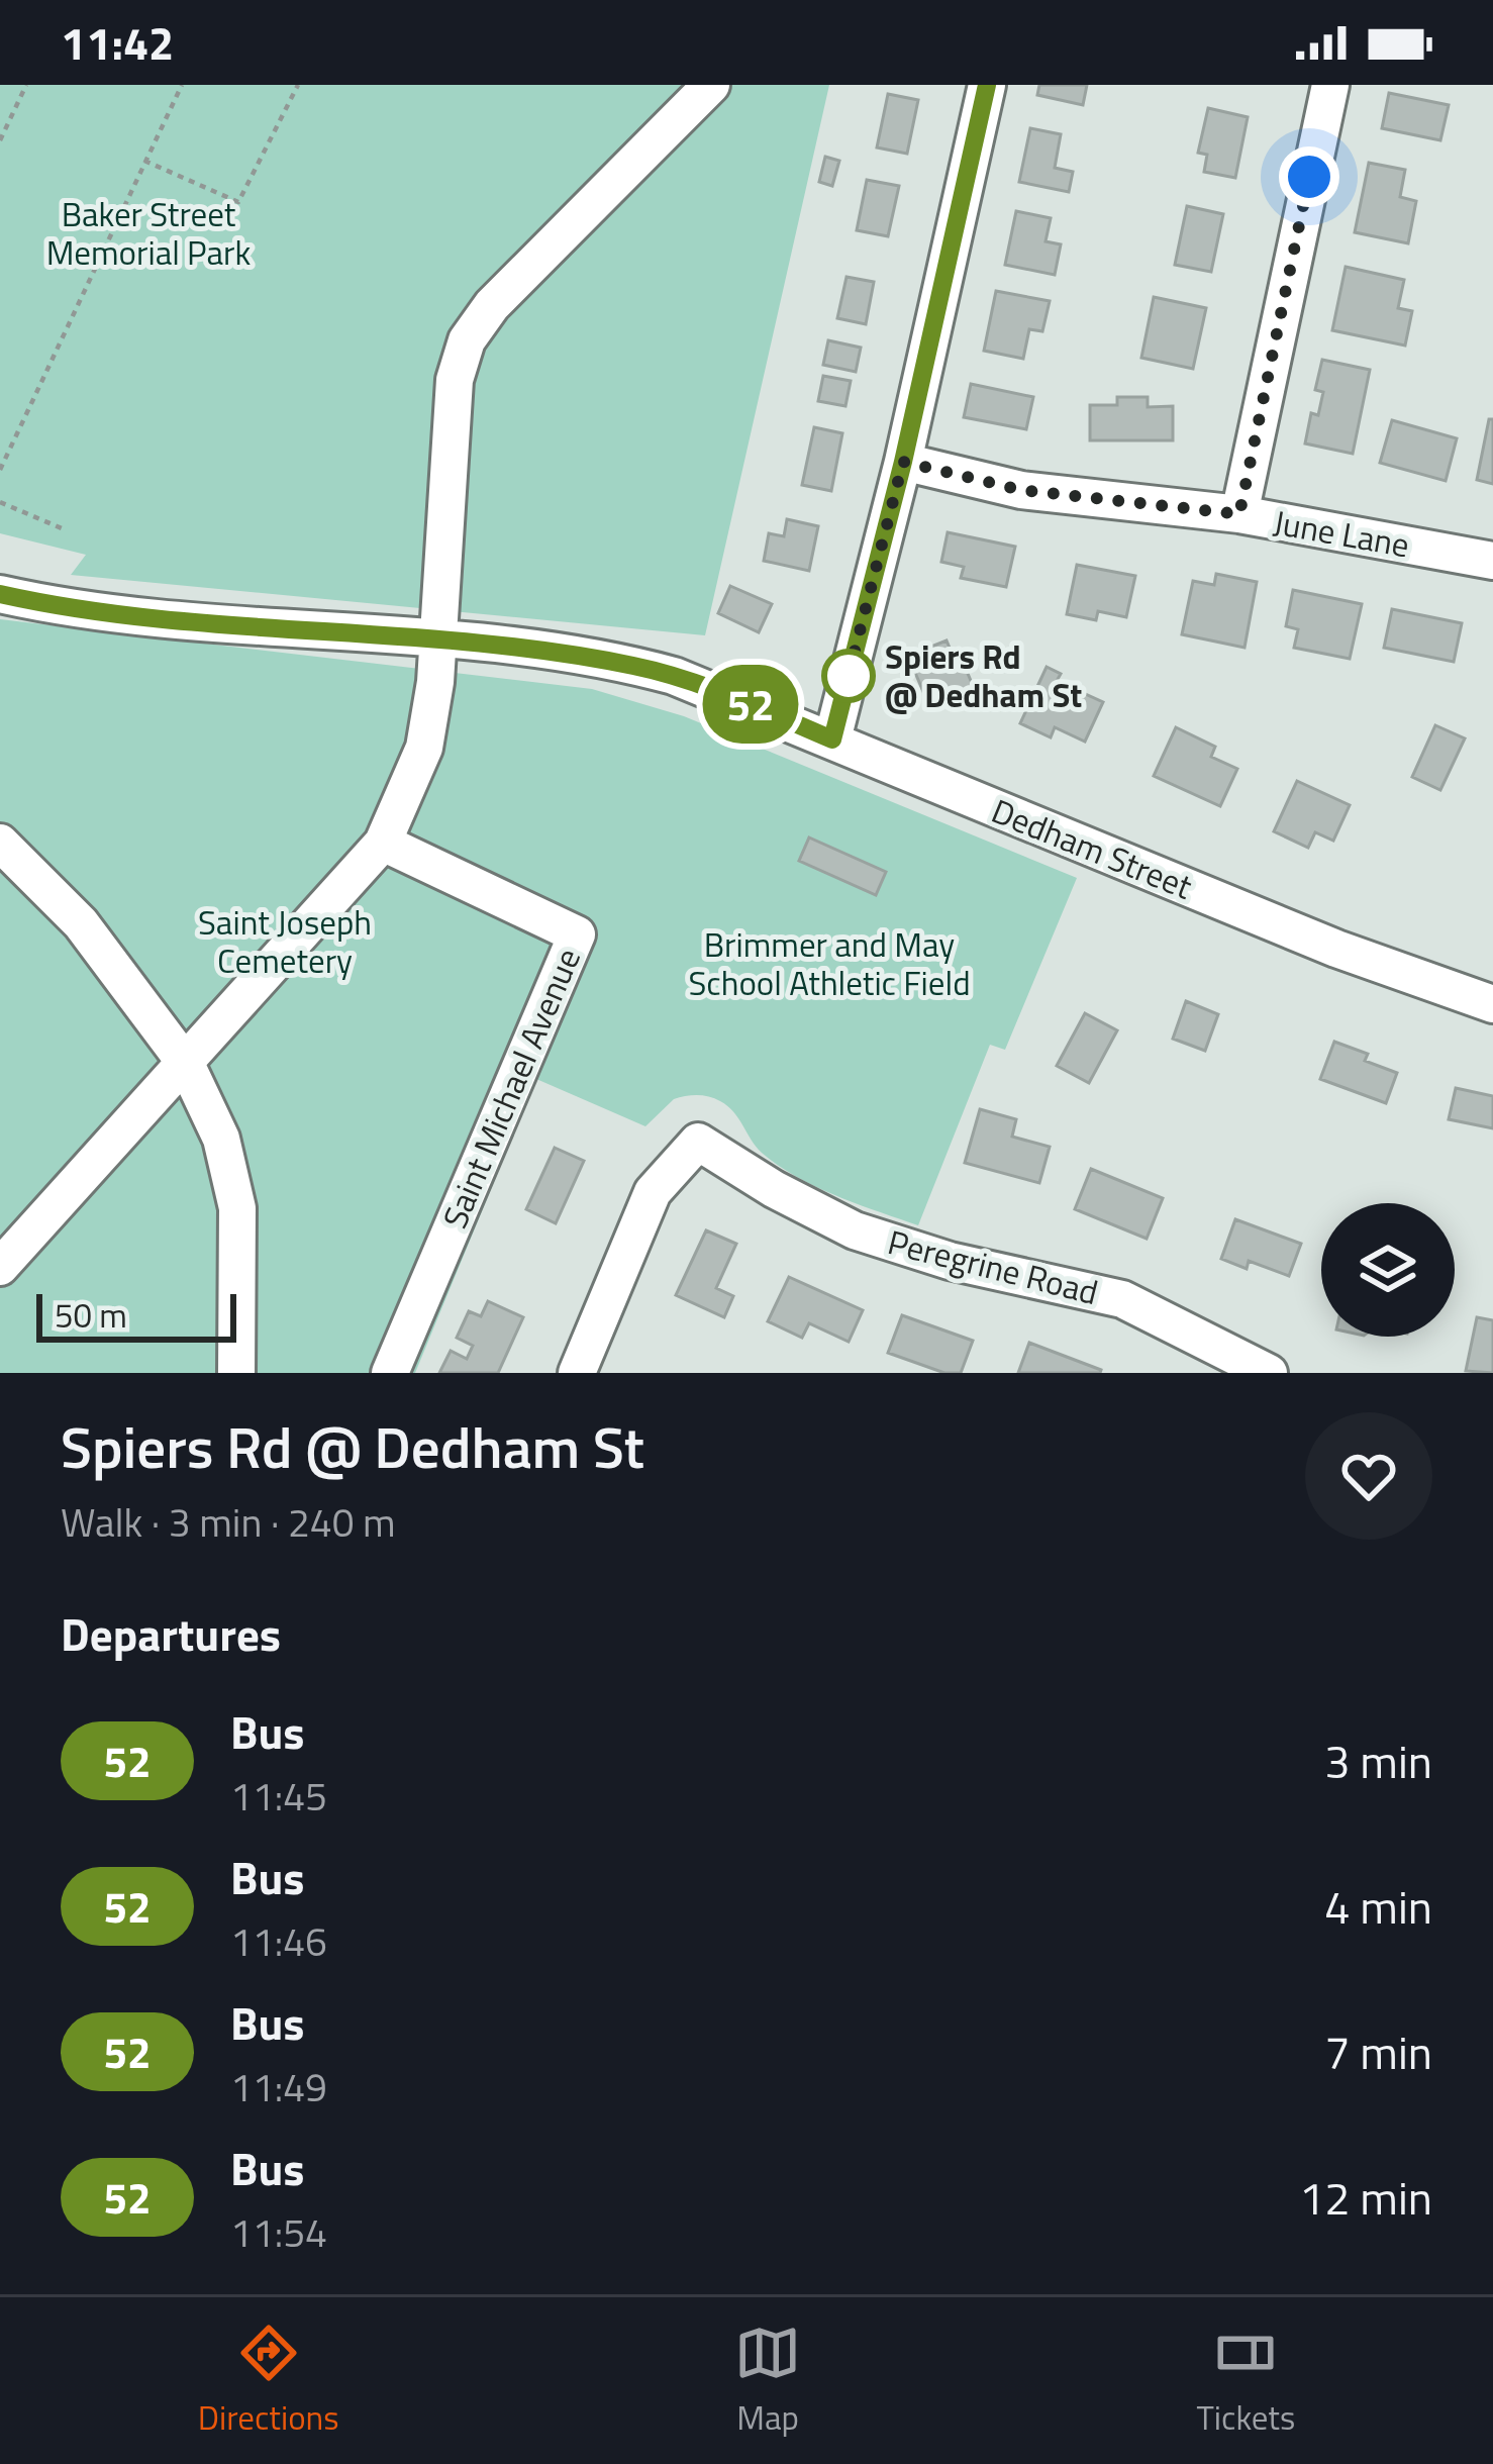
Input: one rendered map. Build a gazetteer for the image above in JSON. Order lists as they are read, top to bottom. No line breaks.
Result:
{"streets":{"street":["June Lane","Dedham Street","Saint Michael Avenue","Peregrine Road"]},"parks":["Baker Street Memorial Park","Saint Joseph Cemetery","Brimmer and May School Athletic Field"],"places":["Spiers Rd @ Dedham St"],"lines":["bus line 52"],"scale_bar":"50 m","page":{"status":"11:42","on_map":"52","scale":"50 m","heading":[["Spiers Rd @ Dedham St","Walk · 3 min · 240 m"],"Departures"],"list":[{"mark":"52","name":"Bus","note":"11:45","value":"3 min"},{"mark":"52","name":"Bus","note":"11:46","value":"4 min"},{"mark":"52","name":"Bus","note":"11:49","value":"7 min"},{"mark":"52","name":"Bus","note":"11:54","value":"12 min"}],"tabs":["Directions","Map","Tickets"]}}
